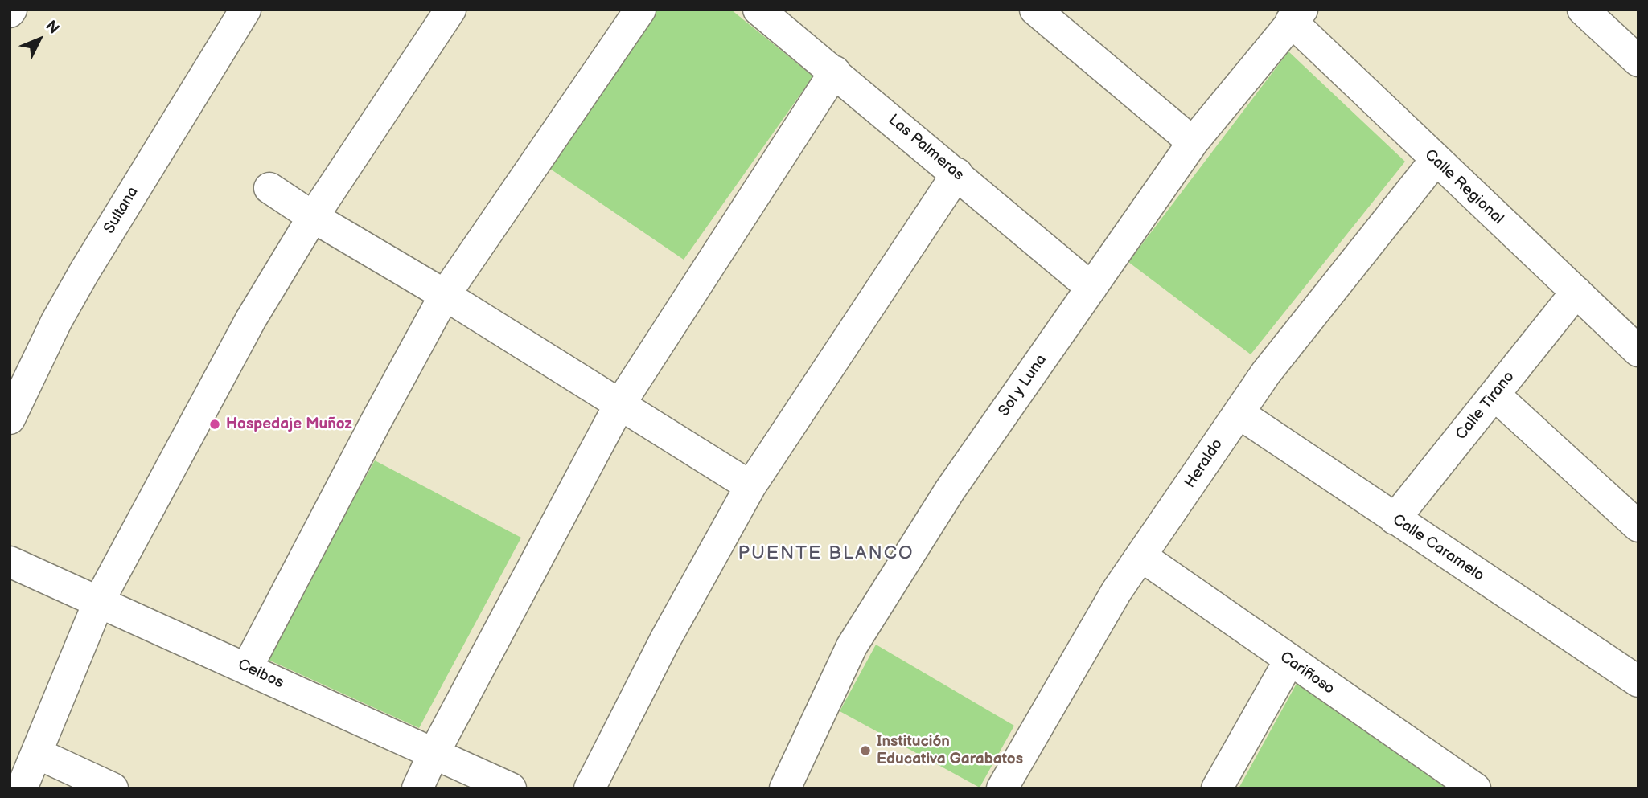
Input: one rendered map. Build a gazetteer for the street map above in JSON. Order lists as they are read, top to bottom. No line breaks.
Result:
{"streets":{"street":["Las Palmeras","Calle Regional","Sultana","Sol y Luna","Calle Tirano","Heraldo","Calle Caramelo","Cariñoso","Ceibos"]},"crossings":[["Las Palmeras","Sol y Luna"],["Calle Regional","Sol y Luna"],["Calle Regional","Calle Tirano"],["Calle Regional","Heraldo"],["Calle Tirano","Calle Caramelo"],["Heraldo","Calle Caramelo"],["Heraldo","Cariñoso"]],"districts":["PUENTE BLANCO"],"places":["Hospedaje Muñoz","Institución Educativa Garabatos"],"north":"top right"}
